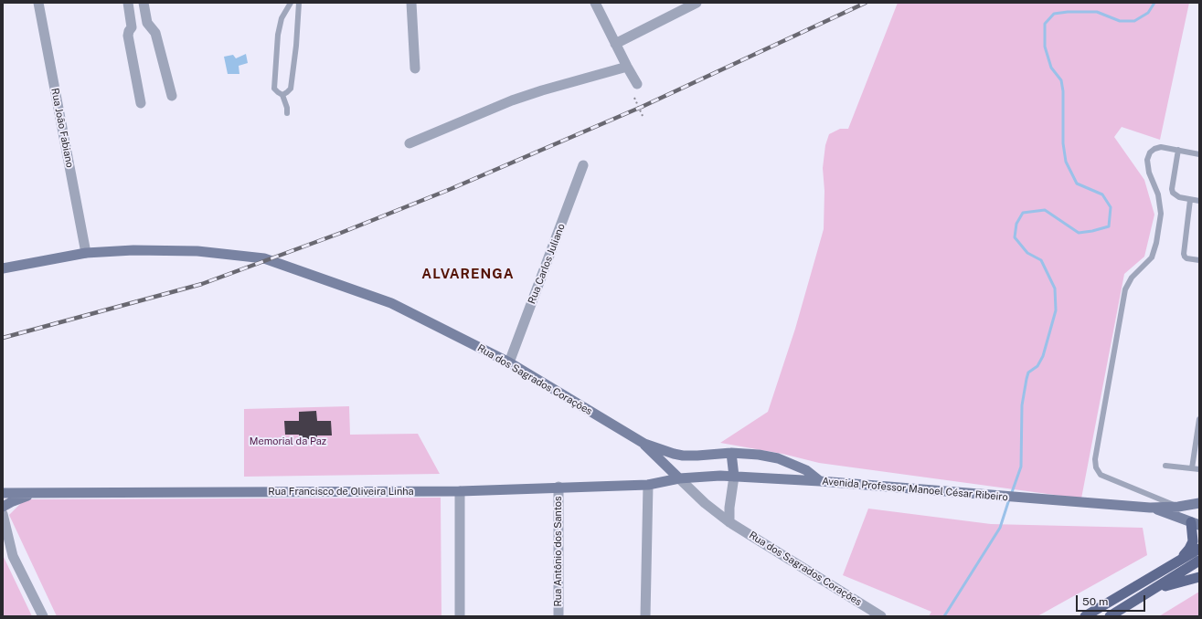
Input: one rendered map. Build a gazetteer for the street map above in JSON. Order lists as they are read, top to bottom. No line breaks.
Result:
{"streets":{"main road":["Rua dos Sagrados Corações","Avenida Professor Manoel César Ribeiro","Rua Francisco de Oliveira Linha"],"street":["Rua João Fabiano","Rua Carlos Juliano","Rua Antônio dos Santos"]},"crossings":[["Rua João Fabiano","Rua dos Sagrados Corações"],["Rua Carlos Juliano","Rua dos Sagrados Corações"],["Rua dos Sagrados Corações","Avenida Professor Manoel César Ribeiro"],["Rua dos Sagrados Corações","Rua Francisco de Oliveira Linha"],["Avenida Professor Manoel César Ribeiro","Rua Francisco de Oliveira Linha"],["Rua Francisco de Oliveira Linha","Rua Antônio dos Santos"]],"districts":["ALVARENGA"],"parks":["Memorial da Paz"],"scale_bar":"50 m"}
